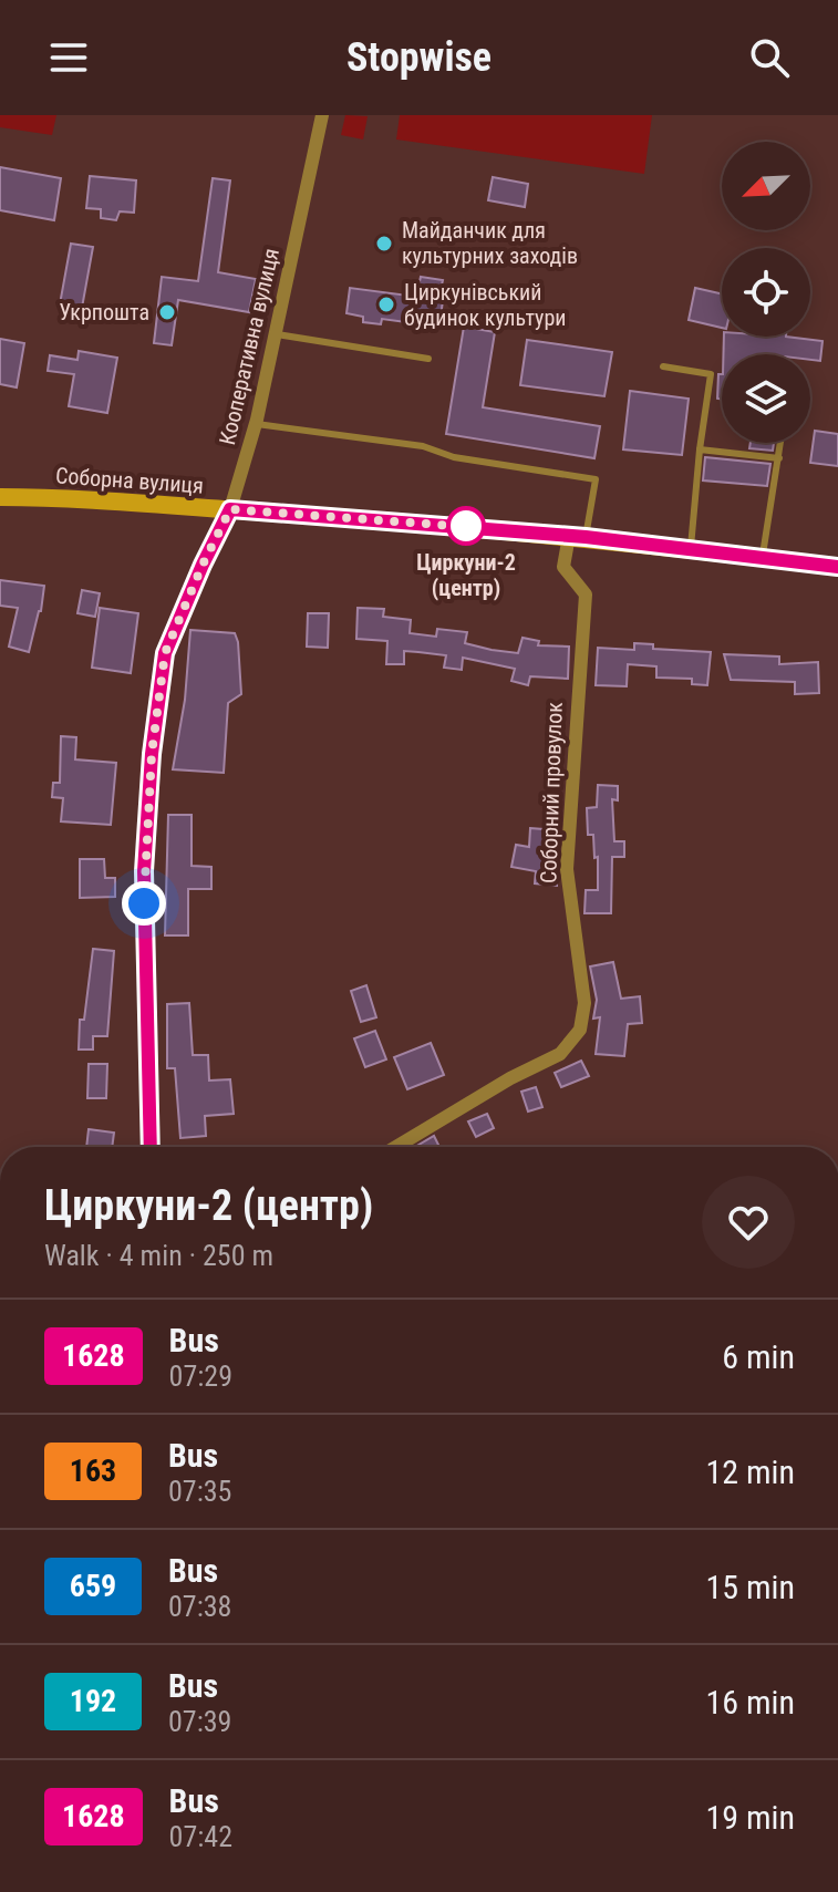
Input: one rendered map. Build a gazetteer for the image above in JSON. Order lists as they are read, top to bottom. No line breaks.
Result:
{"streets":{"street":["Кооперативна вулиця","Соборна вулиця","Соборний провулок"]},"crossings":[["Кооперативна вулиця","Соборна вулиця"],["Соборна вулиця","Соборний провулок"]],"places":["Майданчик для культурних заходів","Циркунівський будинок культури","Укрпошта","Циркуни-2 (центр)"],"lines":["bus line 1628"],"north":"bottom left","page":{"header":"Stopwise","heading":["Циркуни-2 (центр)","Walk · 4 min · 250 m"],"list":[{"mark":"1628","name":"Bus","note":"07:29","value":"6 min"},{"mark":"163","name":"Bus","note":"07:35","value":"12 min"},{"mark":"659","name":"Bus","note":"07:38","value":"15 min"},{"mark":"192","name":"Bus","note":"07:39","value":"16 min"},{"mark":"1628","name":"Bus","note":"07:42","value":"19 min"}]}}
